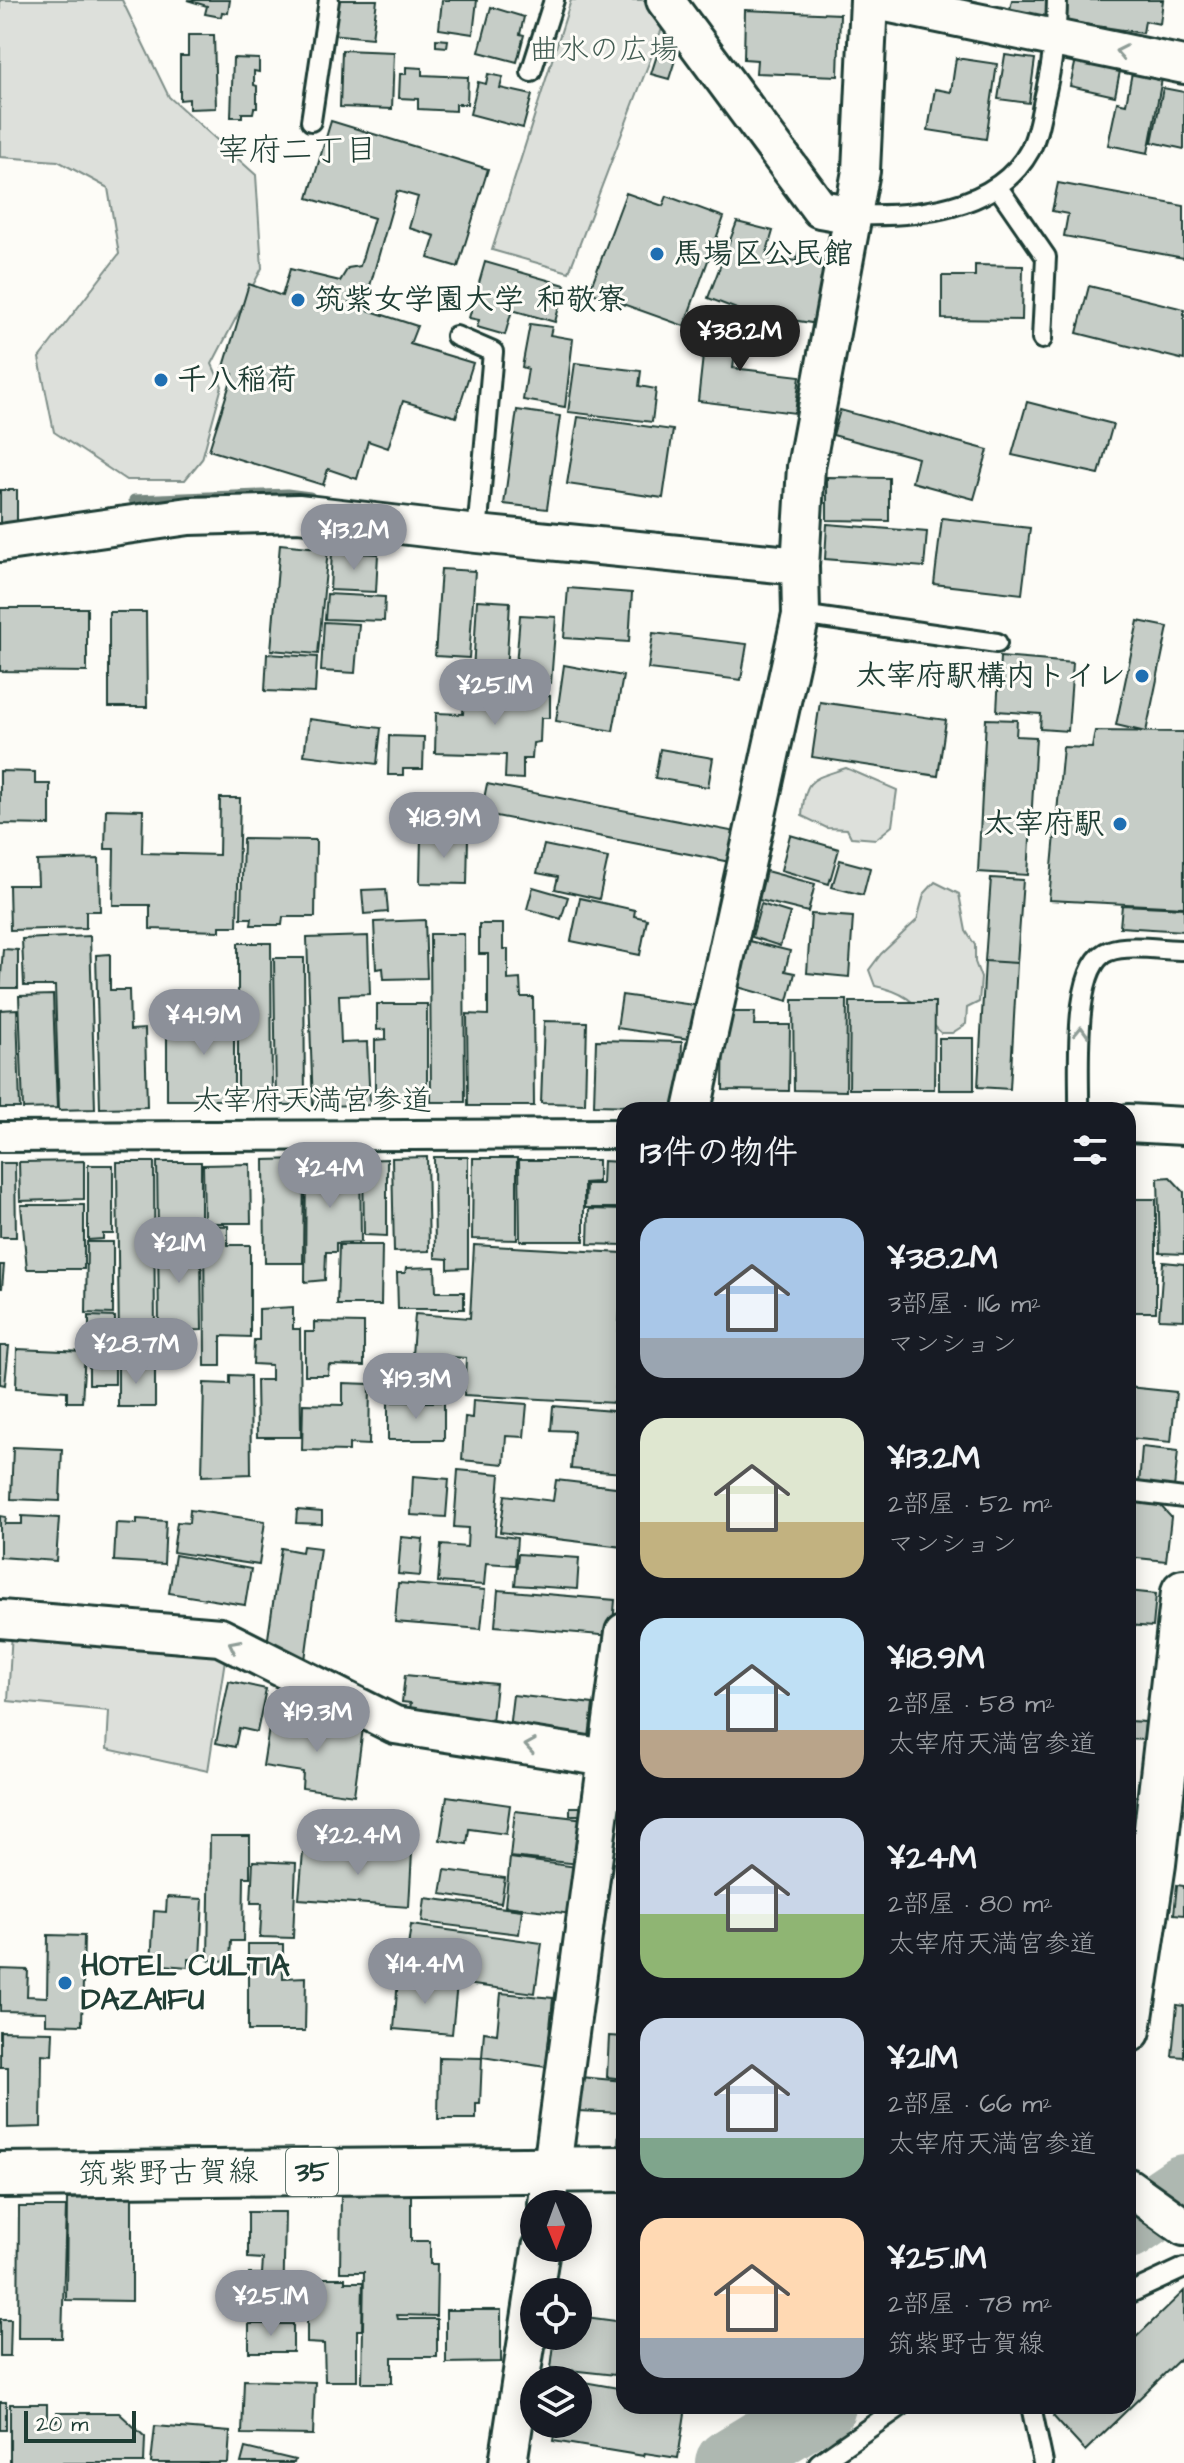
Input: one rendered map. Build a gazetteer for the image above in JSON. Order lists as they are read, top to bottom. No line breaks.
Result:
{"streets":{"main road":["35","筑紫野古賀線"],"street":["太宰府天満宮参道"]},"districts":["宰府二丁目"],"parks":["曲水の広場"],"places":["馬場区公民館","筑紫女学園大学 和敬寮","千八稲荷","太宰府駅構内トイレ","太宰府駅","HOTEL CULTIA DAZAIFU"],"scale_bar":"20 m","north":"bottom","page":{"price":["¥38.2M","¥13.2M","¥25.1M","¥18.9M","¥41.9M","¥24M","¥21M","¥28.7M","¥19.3M","¥19.3M","¥22.4M","¥14.4M","¥25.1M"],"heading":"13件の物件","list":[{"name":"¥38.2M","note":"3部屋 · 116 m² · マンション"},{"name":"¥13.2M","note":"2部屋 · 52 m² · マンション"},{"name":"¥18.9M","note":"2部屋 · 58 m² · 太宰府天満宮参道"},{"name":"¥24M","note":"2部屋 · 80 m² · 太宰府天満宮参道"},{"name":"¥21M","note":"2部屋 · 66 m² · 太宰府天満宮参道"},{"name":"¥25.1M","note":"2部屋 · 78 m² · 筑紫野古賀線"}],"scale":"20 m"}}
